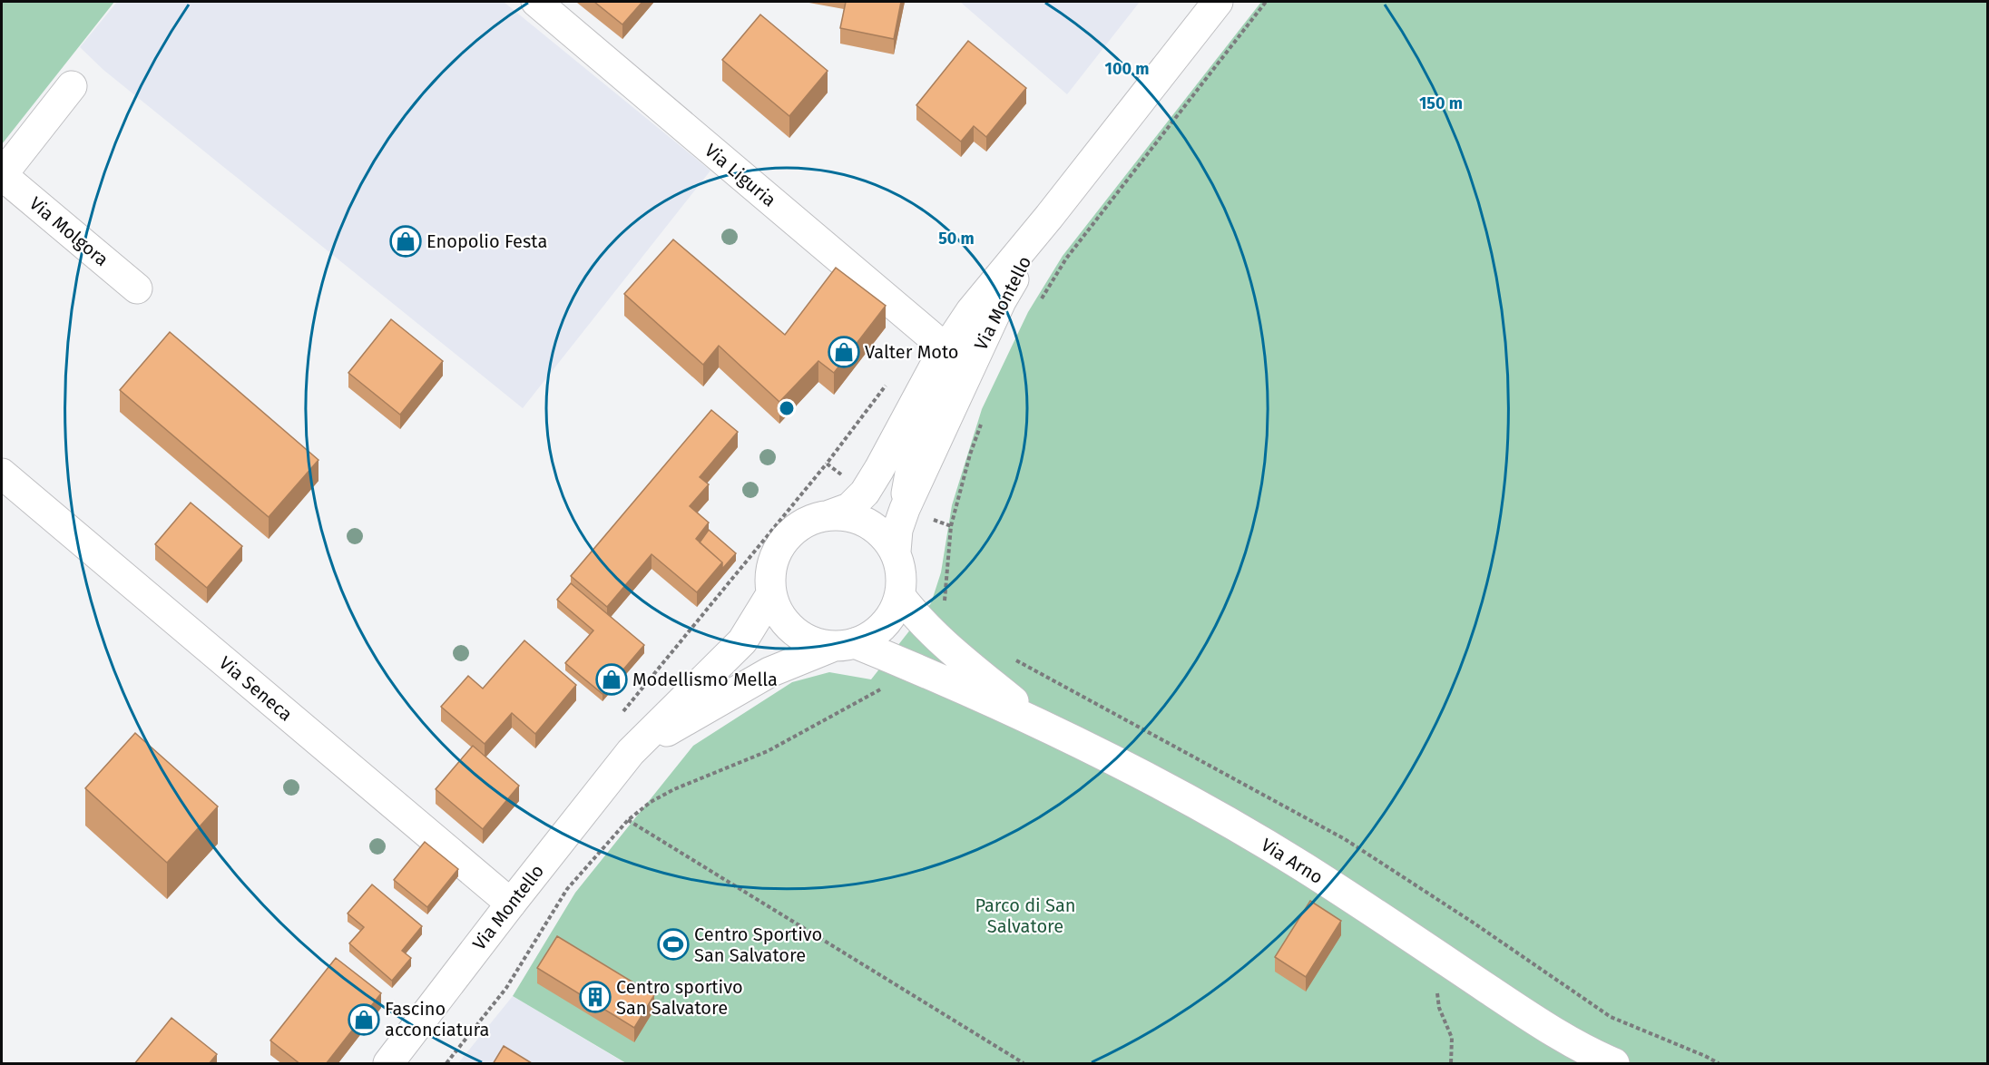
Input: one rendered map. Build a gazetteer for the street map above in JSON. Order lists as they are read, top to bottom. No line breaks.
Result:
{"streets":{"street":["Via Liguria","Via Molgora","Via Montello","Via Seneca","Via Arno"]},"crossings":[["Via Liguria","Via Montello"],["Via Montello","Via Seneca"],["Via Montello","Via Arno"]],"parks":["Parco di San Salvatore"],"places":{"shop":["Enopolio Festa","Valter Moto","Modellismo Mella","Fascino acconciatura"],"sports":["Centro Sportivo San Salvatore"],"building":["Centro sportivo San Salvatore"]},"rings":["100 m","150 m","50 m"]}
